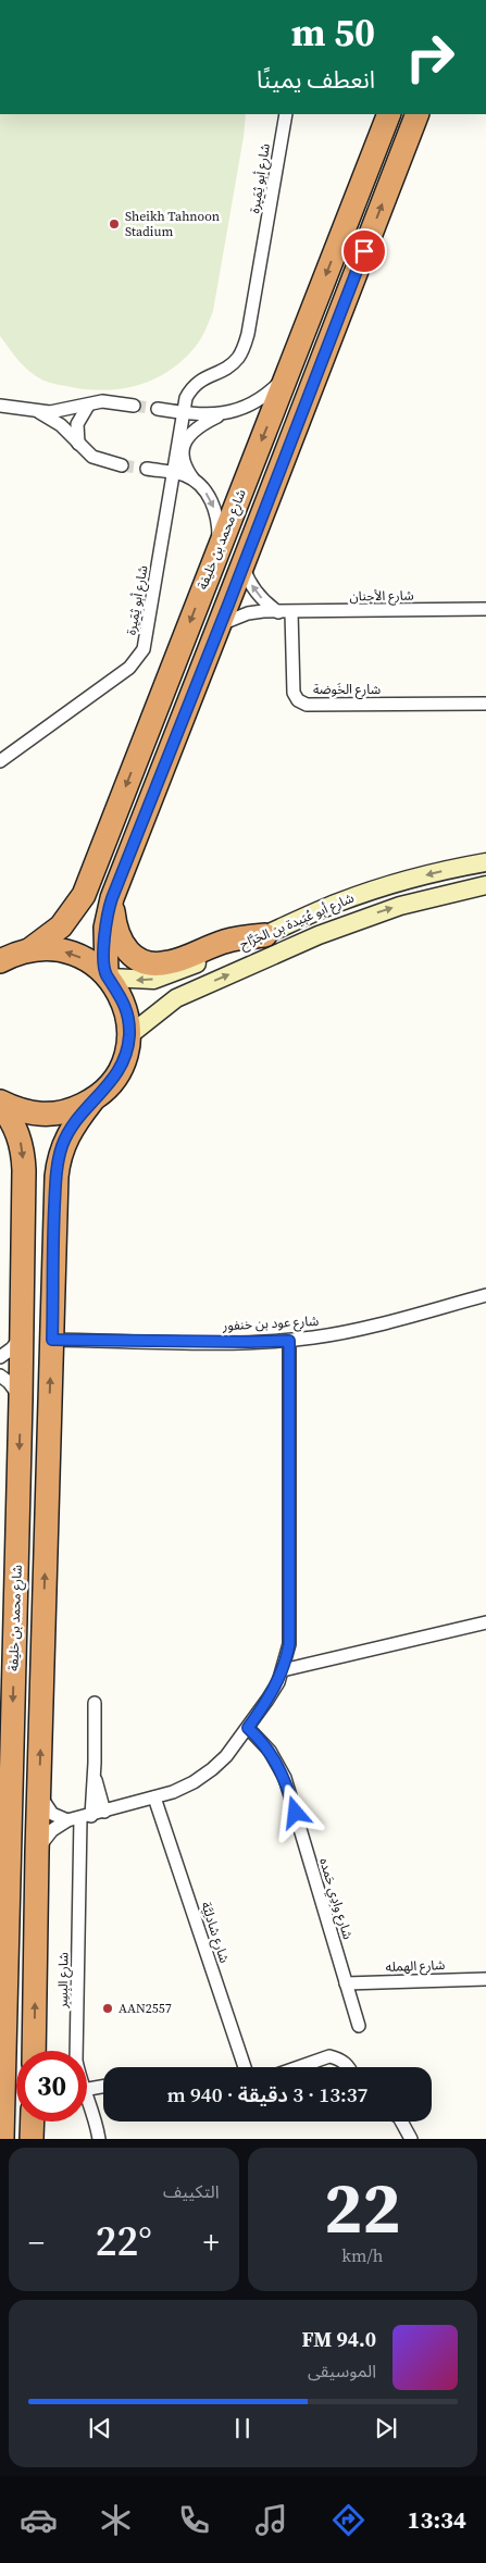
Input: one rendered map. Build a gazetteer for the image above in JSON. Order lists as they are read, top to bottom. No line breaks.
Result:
{"streets":{"highway":["شارع محمد بن خليفة"],"main road":["شارع أبو عُبَيدة بن الجَرَّاح"],"street":["شارع أبو ثِمَيرة","شارع الأجنان","شارع الخَوضة","شارع عود بن خنفور","شارع وادِي حَمده","شارع شادلِيَّة","شارع الهمله","شارع البِسِر"]},"crossings":[["شارع محمد بن خليفة","شارع عود بن خنفور"],["شارع الأجنان","شارع الخَوضة"],["شارع وادِي حَمده","شارع الهمله"]],"places":["Sheikh Tahnoon Stadium","AAN2557"],"page":{"turn":["50 m","انعطف يمينًا"],"limit":"30","trip":"13:37 · 3 دقيقة · 940 m","tile":[["22","km/h"],"التكييف"],"heat":["−","22°","+"],"song":["94.0 FM","الموسيقى"],"tabs":"13:34"}}
